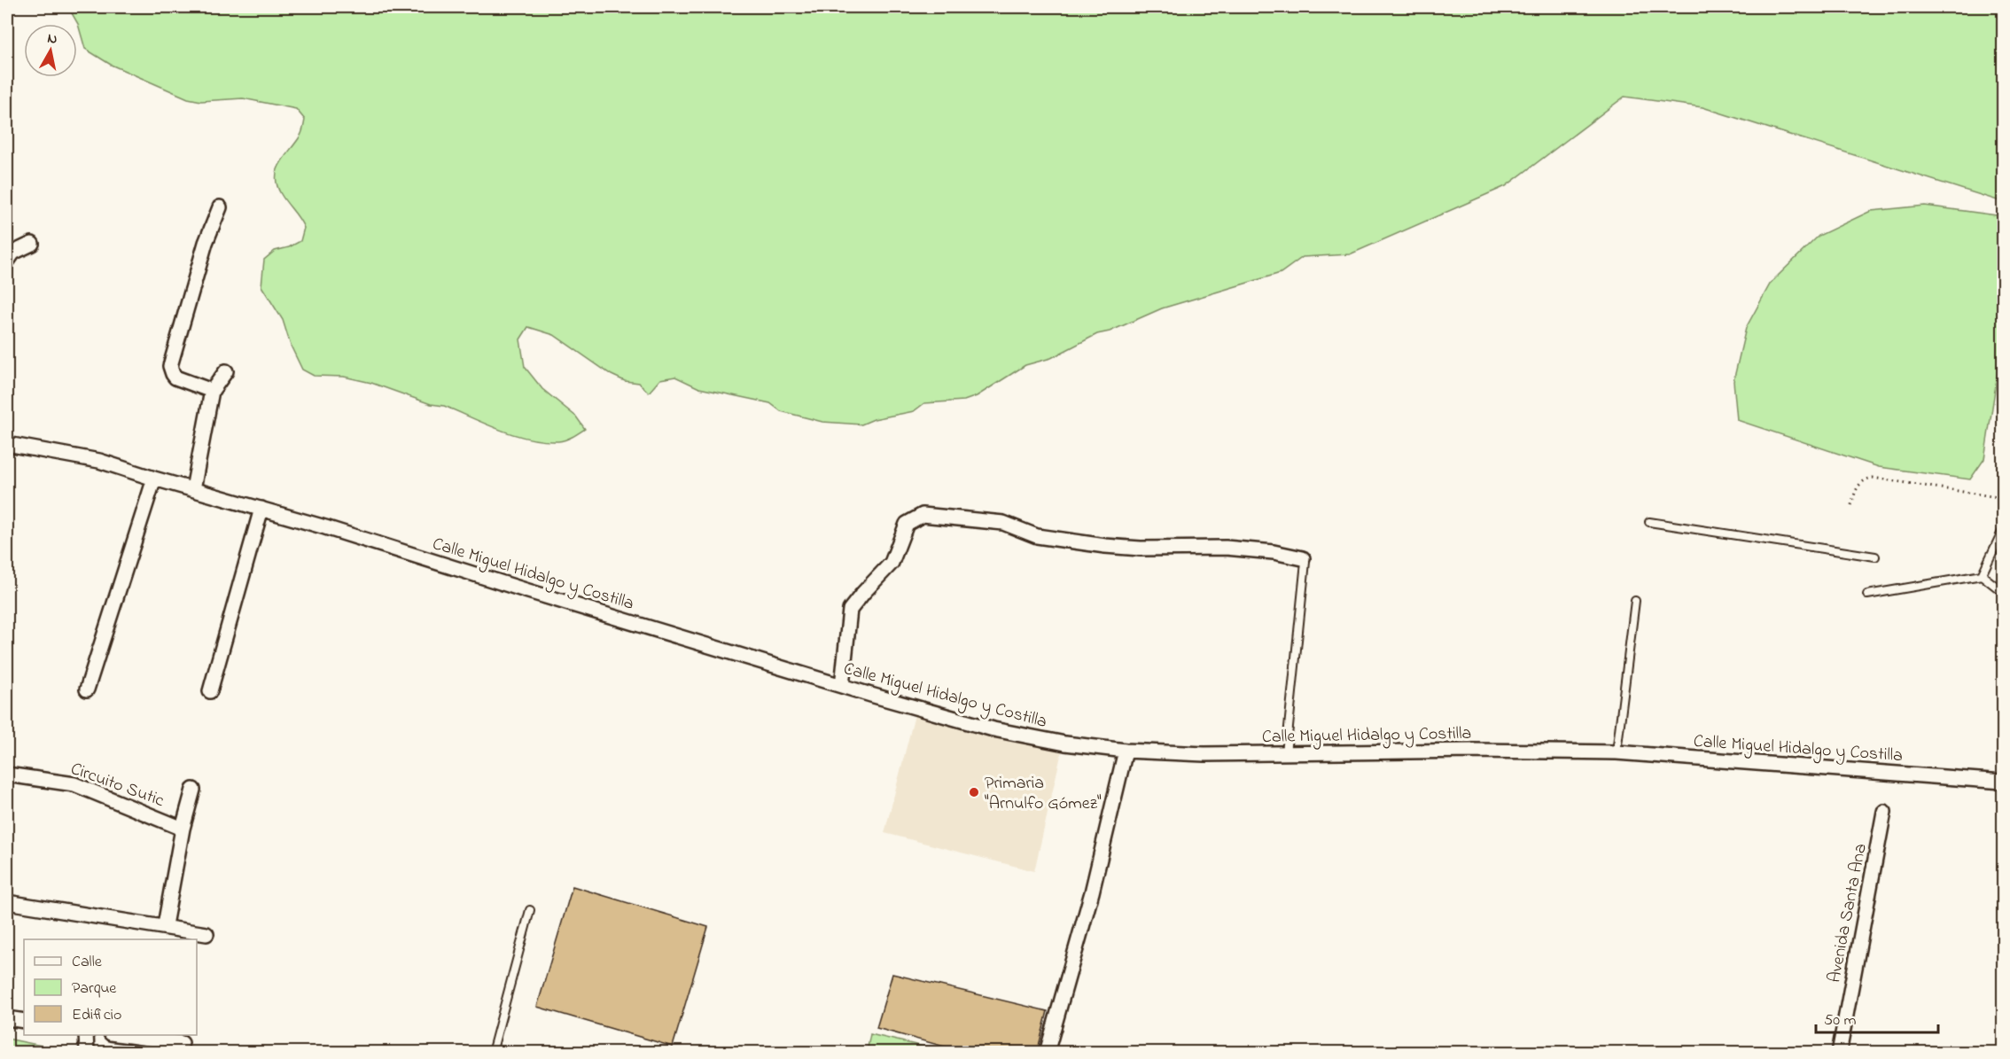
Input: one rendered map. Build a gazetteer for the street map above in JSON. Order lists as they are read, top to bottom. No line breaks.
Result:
{"streets":{"street":["Calle Miguel Hidalgo y Costilla","Circuito Sutic","Avenida Santa Ana"]},"places":["Primaria \"Arnulfo Gómez\""],"legend":["Calle","Parque","Edificio"],"scale_bar":"50 m","north":"top"}
